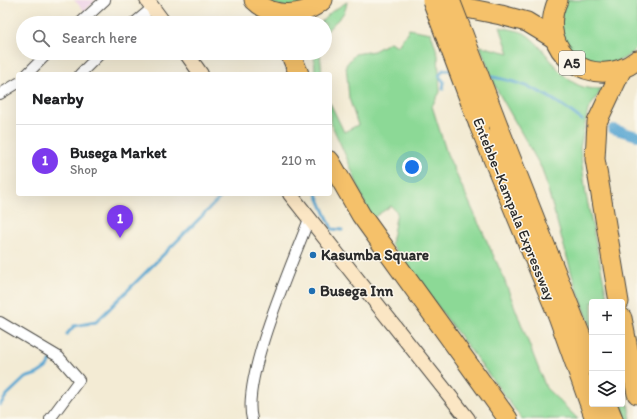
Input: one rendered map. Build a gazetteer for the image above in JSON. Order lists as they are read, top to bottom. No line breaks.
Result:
{"streets":{"highway":["A5","Entebbe–Kampala Expressway"]},"places":["Kasumba Square","Busega Inn"],"page":{"search":"Search here","heading":"Nearby","list":[{"mark":"1","name":"Busega Market","note":"Shop","value":"210 m"}],"pins":"1","map_buttons":["+","−"]}}
